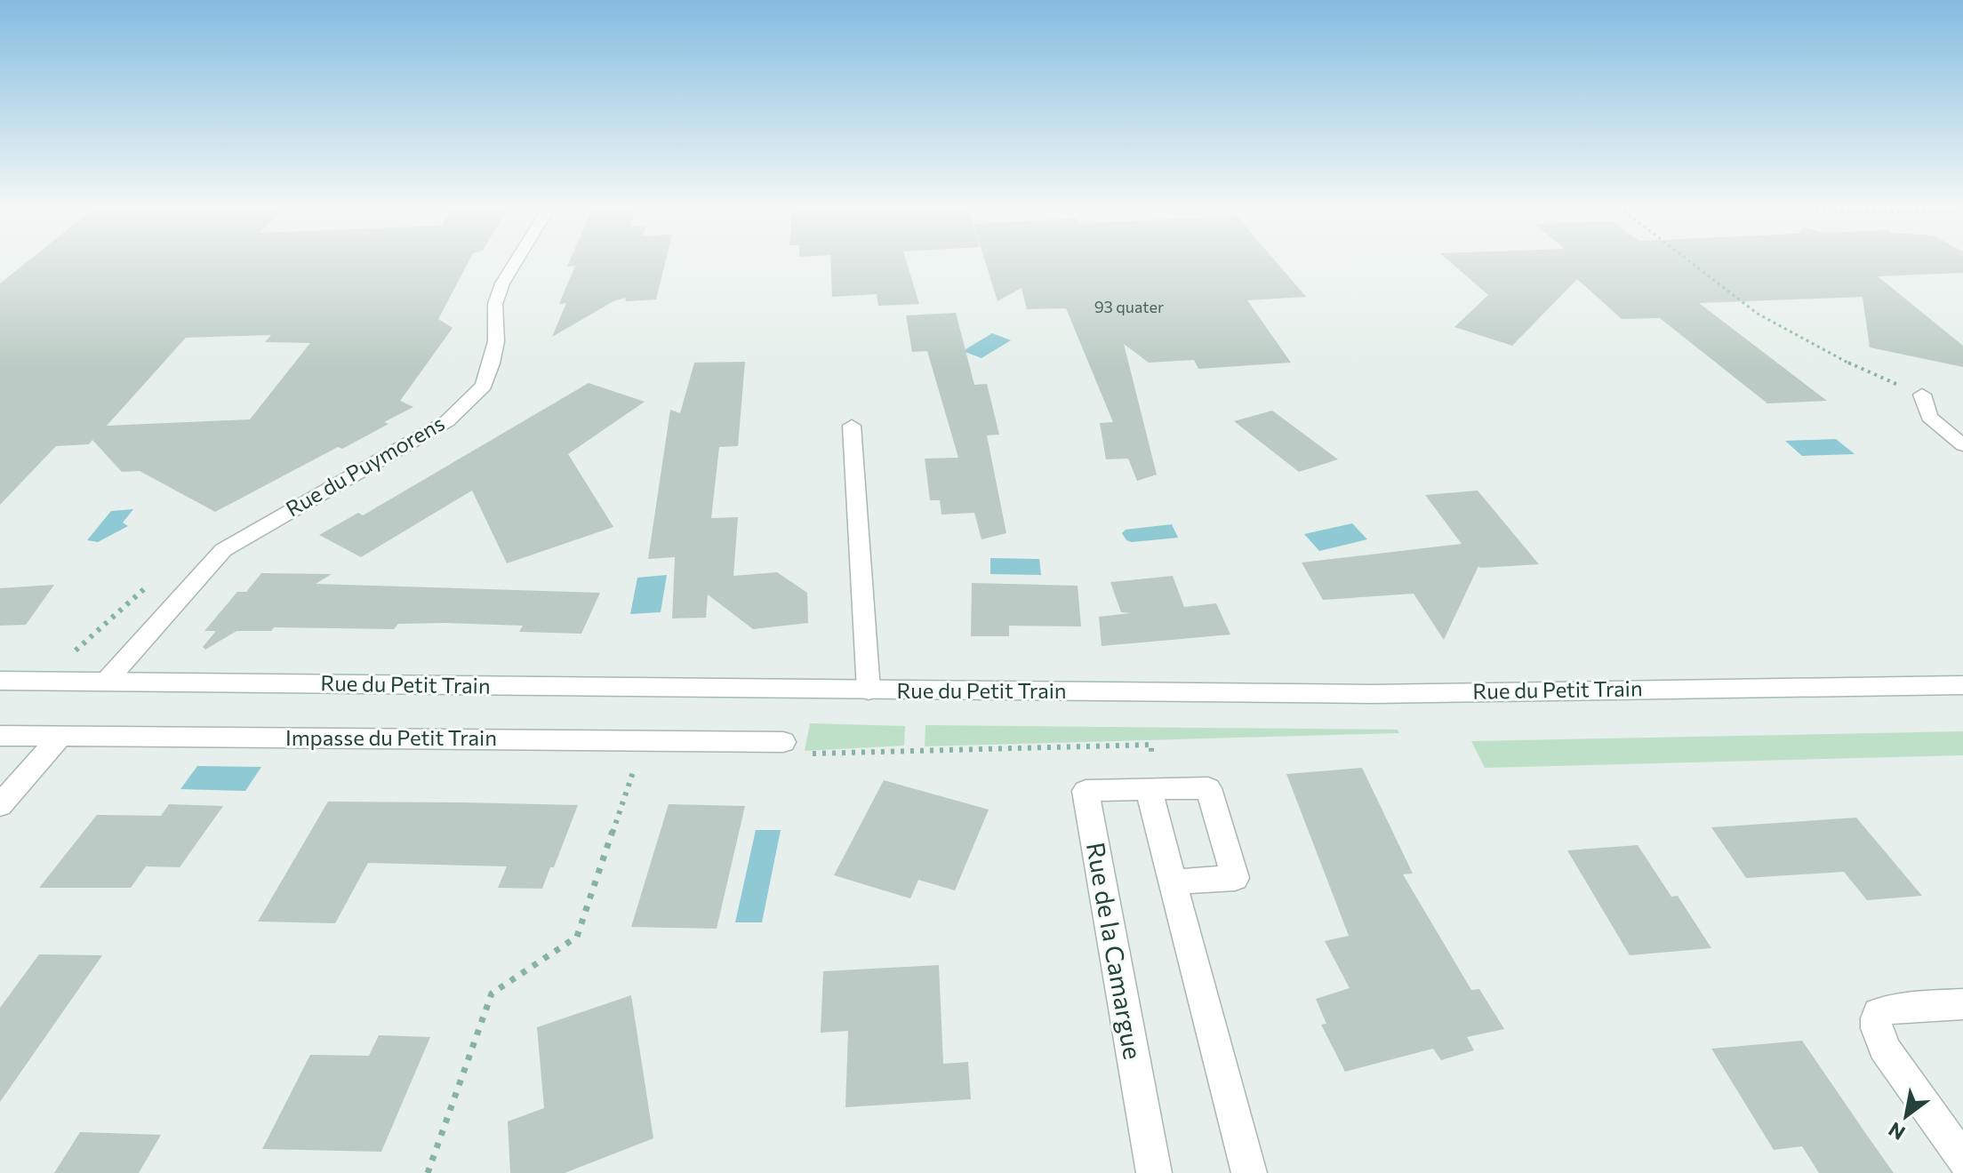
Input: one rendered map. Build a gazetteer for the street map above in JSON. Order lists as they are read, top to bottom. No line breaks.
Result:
{"streets":{"street":["Rue du Puymorens","Rue du Petit Train","Impasse du Petit Train","Rue de la Camargue"]},"crossings":[["Rue du Puymorens","Rue du Petit Train"]],"house_numbers":["93 quater"],"north":"bottom left"}
